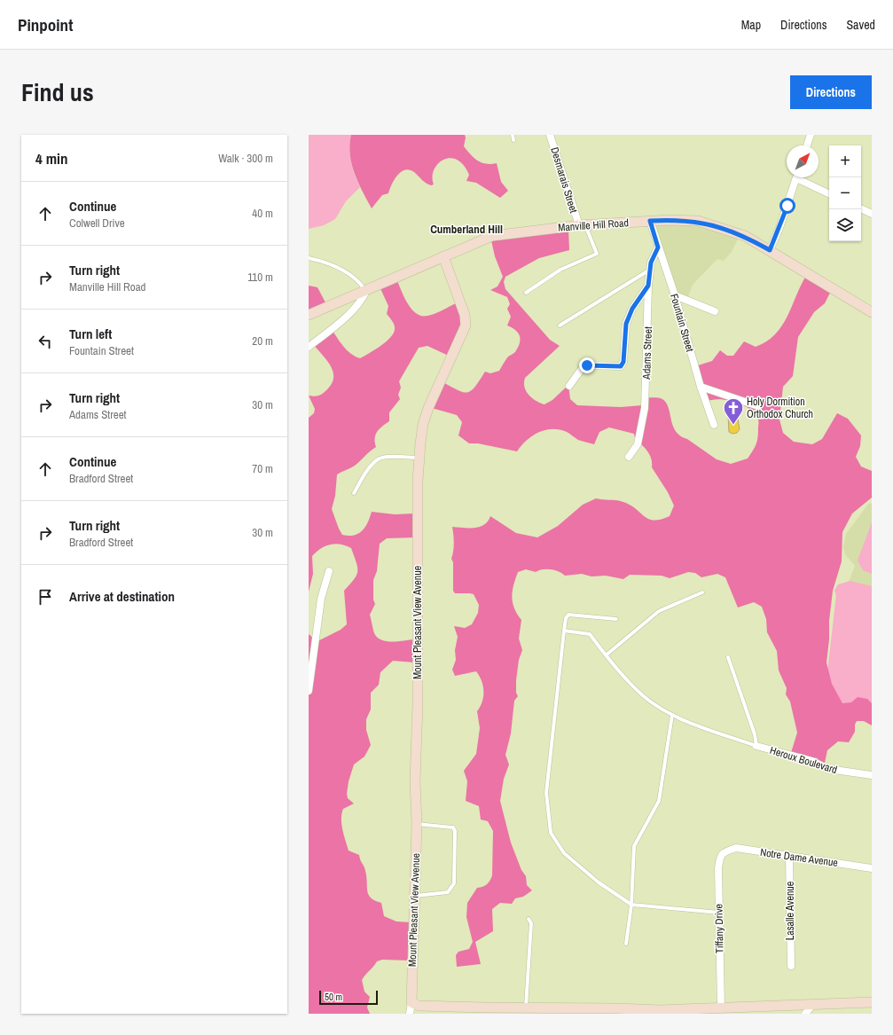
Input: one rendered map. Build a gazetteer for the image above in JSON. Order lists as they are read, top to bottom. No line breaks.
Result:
{"streets":{"street":["Desmarais Street","Manville Hill Road","Fountain Street","Adams Street","Mount Pleasant View Avenue","Heroux Boulevard","Notre Dame Avenue","Lasalle Avenue","Tiffany Drive"]},"crossings":[["Desmarais Street","Manville Hill Road"],["Manville Hill Road","Fountain Street"],["Manville Hill Road","Mount Pleasant View Avenue"],["Fountain Street","Adams Street"],["Notre Dame Avenue","Lasalle Avenue"],["Notre Dame Avenue","Tiffany Drive"]],"districts":["Cumberland Hill"],"places":{"church":["Holy Dormition Orthodox Church"]},"scale_bar":"50 m","north":"top right","page":{"header":"Pinpoint","nav":["Map","Directions","Saved"],"title":"Find us","buttons":"Directions","heading":["4 min","Walk · 300 m"],"map_buttons":["+","−"],"list":[["Continue","Colwell Drive","40 m"],["Turn right","Manville Hill Road","110 m"],["Turn left","Fountain Street","20 m"],["Turn right","Adams Street","30 m"],["Continue","Bradford Street","70 m"],["Turn right","Bradford Street","30 m"],"Arrive at destination"],"scale":"50 m"}}
